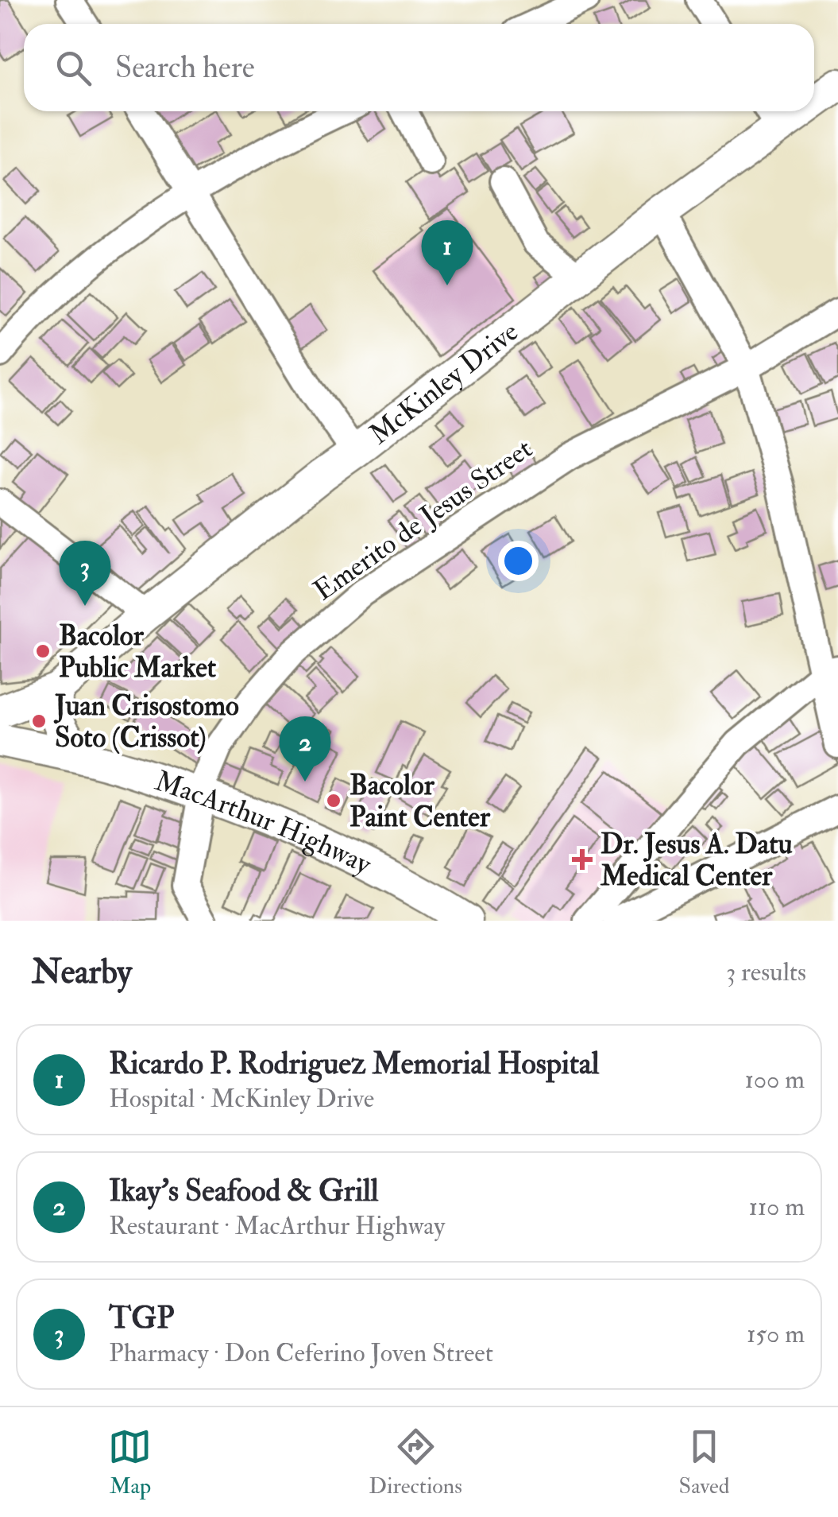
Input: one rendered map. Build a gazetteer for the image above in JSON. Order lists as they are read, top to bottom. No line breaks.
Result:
{"streets":{"main road":["McKinley Drive","MacArthur Highway"],"street":["Emerito de Jesus Street"]},"crossings":[["Emerito de Jesus Street","MacArthur Highway"]],"places":{"other":["Bacolor Public Market","Juan Crisostomo Soto (Crissot)","Bacolor Paint Center"],"health":["Dr. Jesus A. Datu Medical Center"]},"page":{"search":"Search here","pins":["1","3","2"],"heading":["Nearby","3 results"],"list":[{"mark":"1","name":"Ricardo P. Rodriguez Memorial Hospital","note":"Hospital · McKinley Drive","value":"100 m"},{"mark":"2","name":"Ikay's Seafood & Grill","note":"Restaurant · MacArthur Highway","value":"110 m"},{"mark":"3","name":"TGP","note":"Pharmacy · Don Ceferino Joven Street","value":"150 m"}],"nav":["Map","Directions","Saved"]}}
